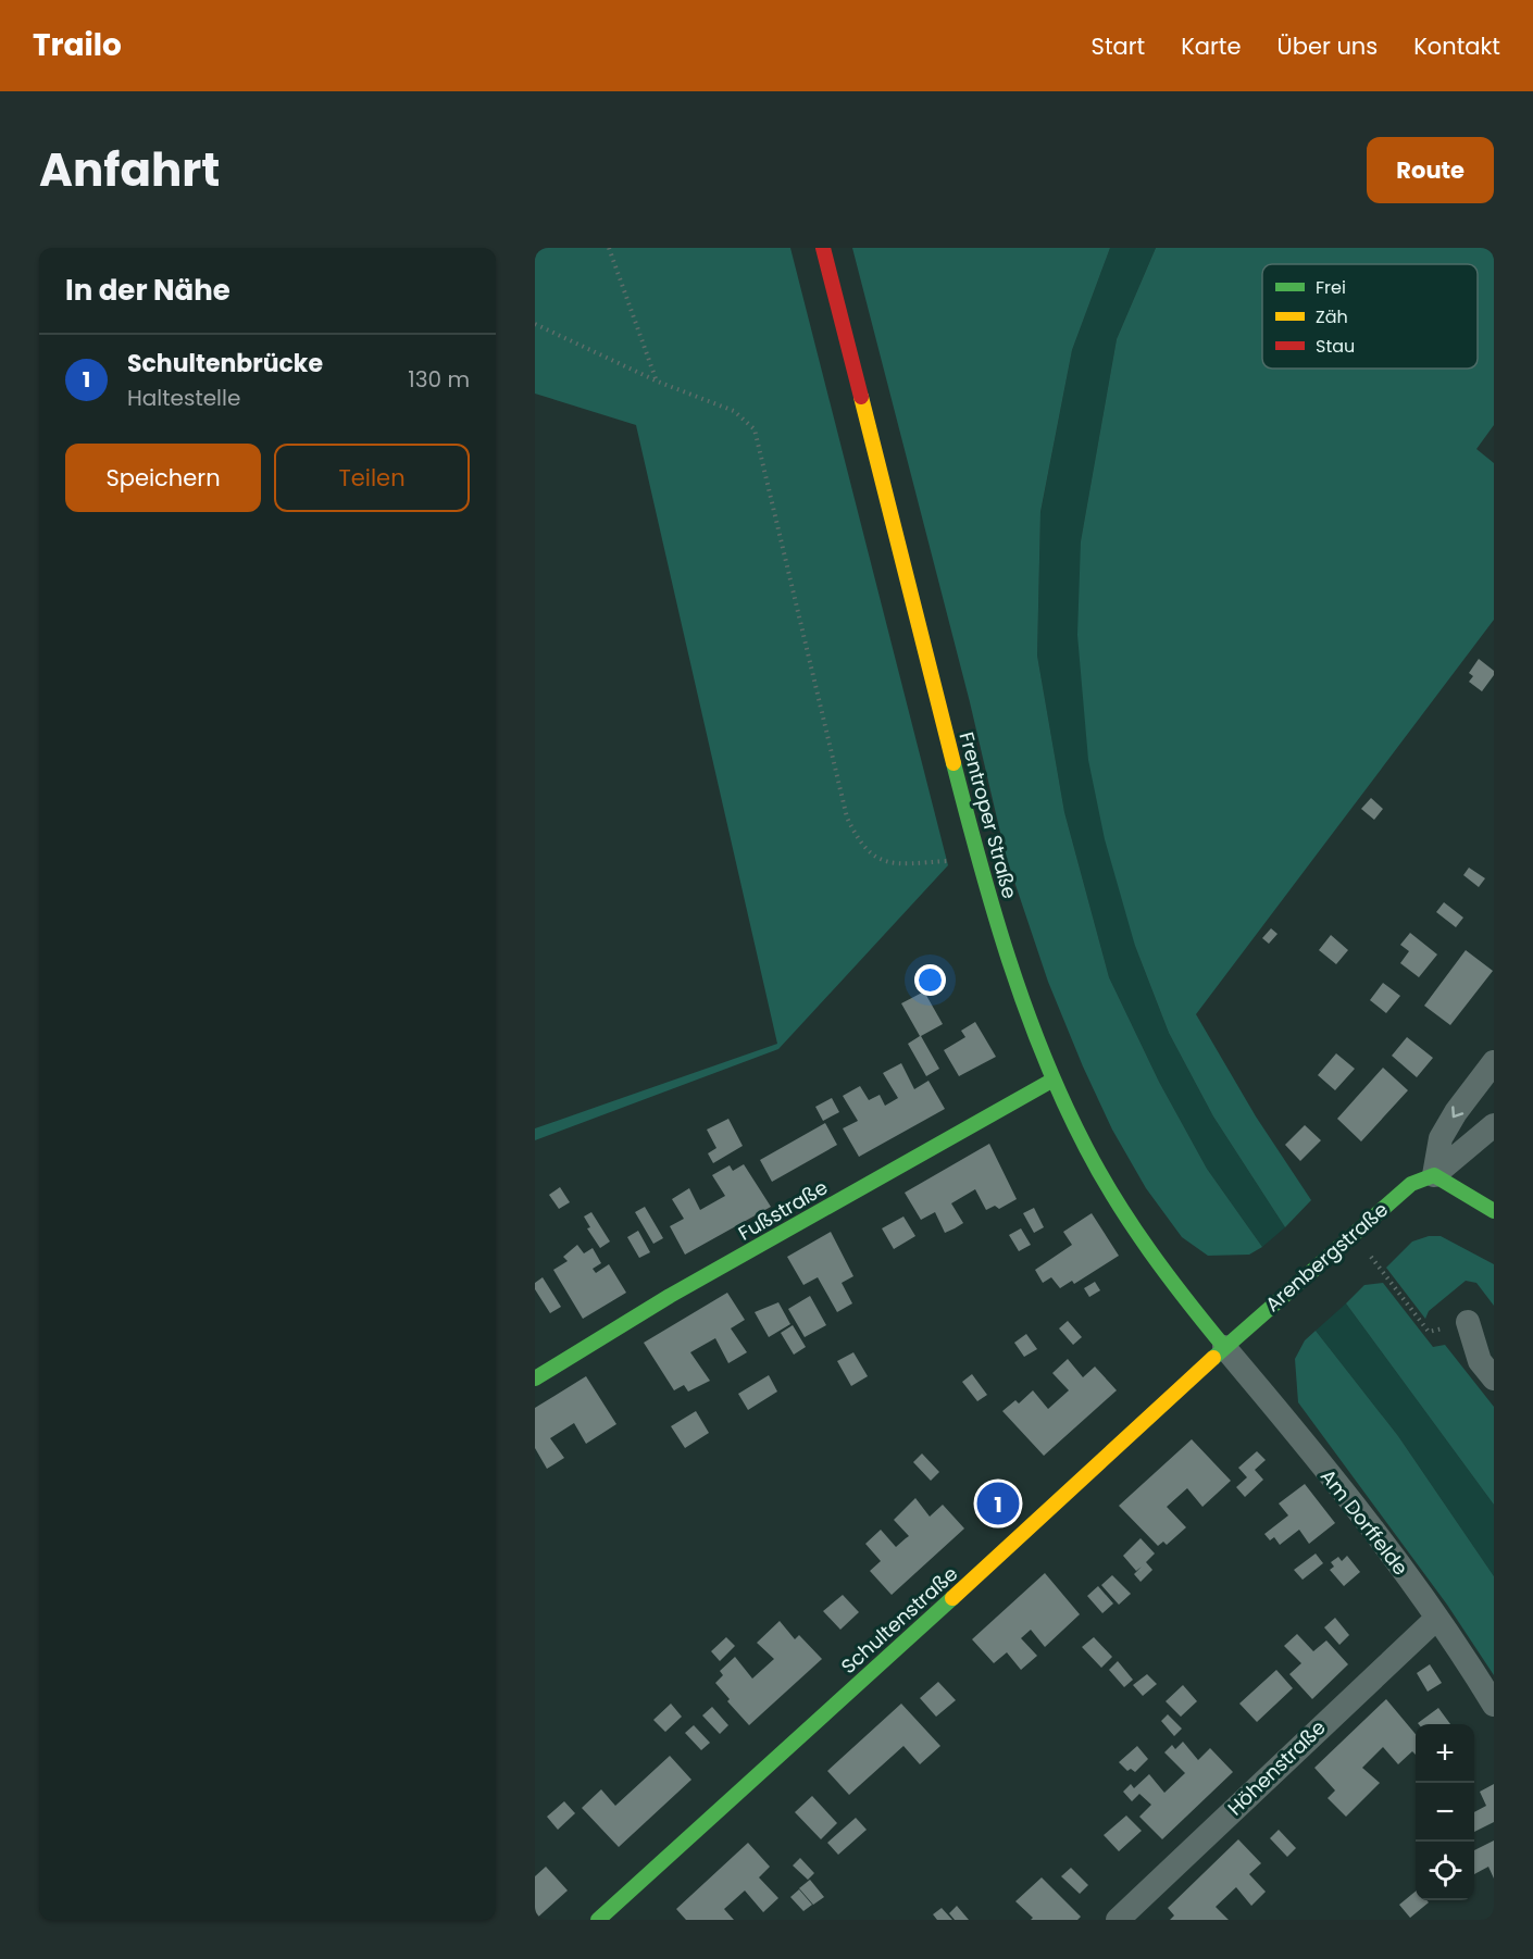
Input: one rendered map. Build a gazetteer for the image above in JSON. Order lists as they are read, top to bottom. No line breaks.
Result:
{"streets":{"main road":["Frentroper Straße","Fußstraße","Arenbergstraße","Schultenstraße"],"street":["Am Dorffelde","Höhenstraße"]},"crossings":[["Frentroper Straße","Fußstraße"],["Frentroper Straße","Arenbergstraße"],["Frentroper Straße","Am Dorffelde"],["Frentroper Straße","Schultenstraße"],["Arenbergstraße","Am Dorffelde"],["Arenbergstraße","Schultenstraße"],["Am Dorffelde","Schultenstraße"],["Am Dorffelde","Höhenstraße"]],"legend":["Frei","Zäh","Stau"],"page":{"header":"Trailo","nav":["Start","Karte","Über uns","Kontakt"],"title":"Anfahrt","buttons":["Route",["Speichern","Teilen"]],"heading":"In der Nähe","list":[{"mark":"1","name":"Schultenbrücke","note":"Haltestelle","value":"130 m"}],"pins":"1","map_buttons":["+","−"]}}
